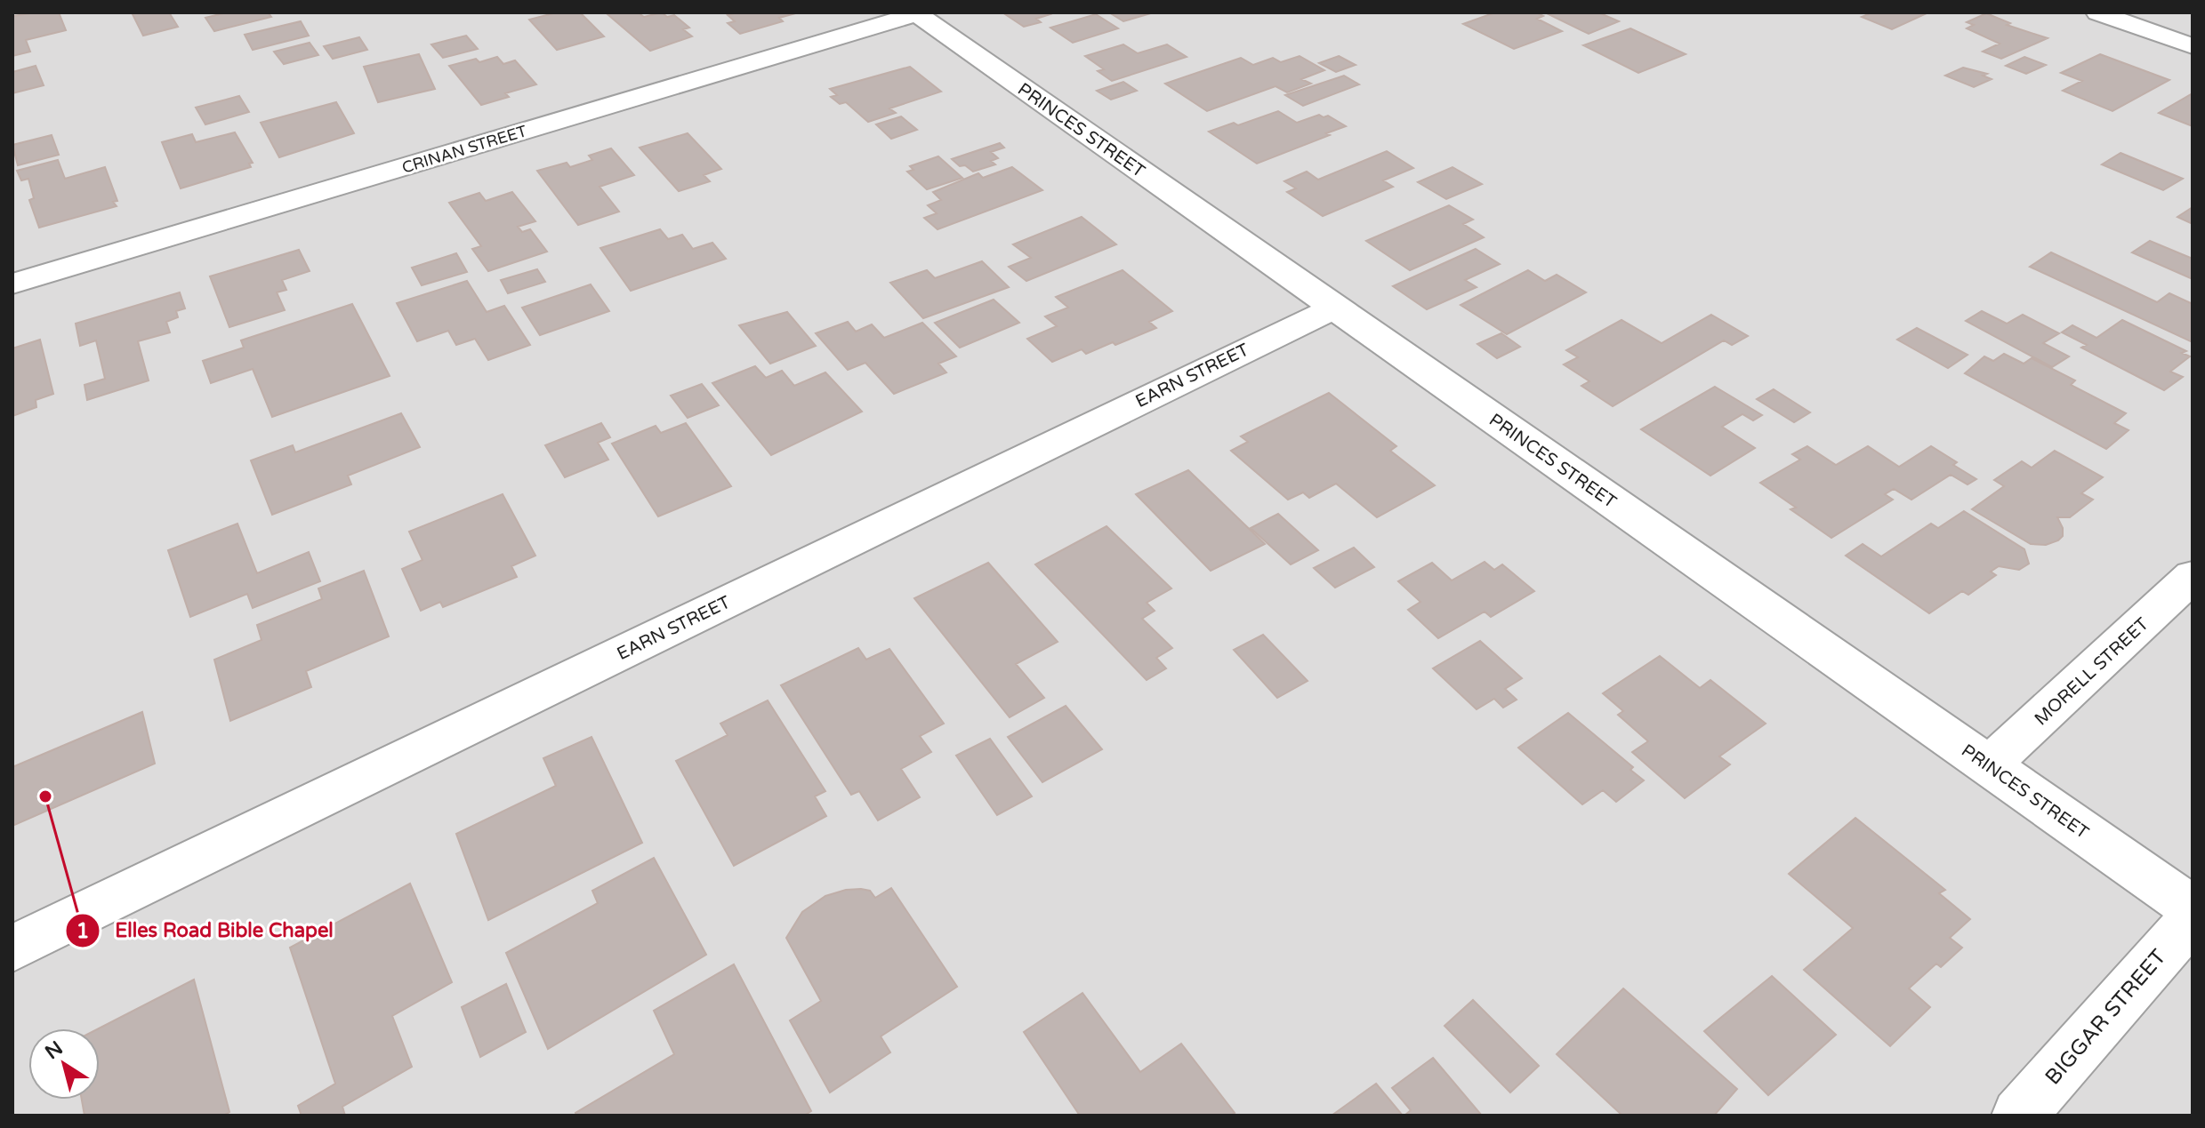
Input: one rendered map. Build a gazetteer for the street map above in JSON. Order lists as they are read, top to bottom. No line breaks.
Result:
{"streets":{"street":["PRINCES STREET","CRINAN STREET","EARN STREET","MORELL STREET","BIGGAR STREET"]},"crossings":[["PRINCES STREET","CRINAN STREET"],["PRINCES STREET","EARN STREET"],["PRINCES STREET","MORELL STREET"]],"places":["Elles Road Bible Chapel"],"north":"top left"}
